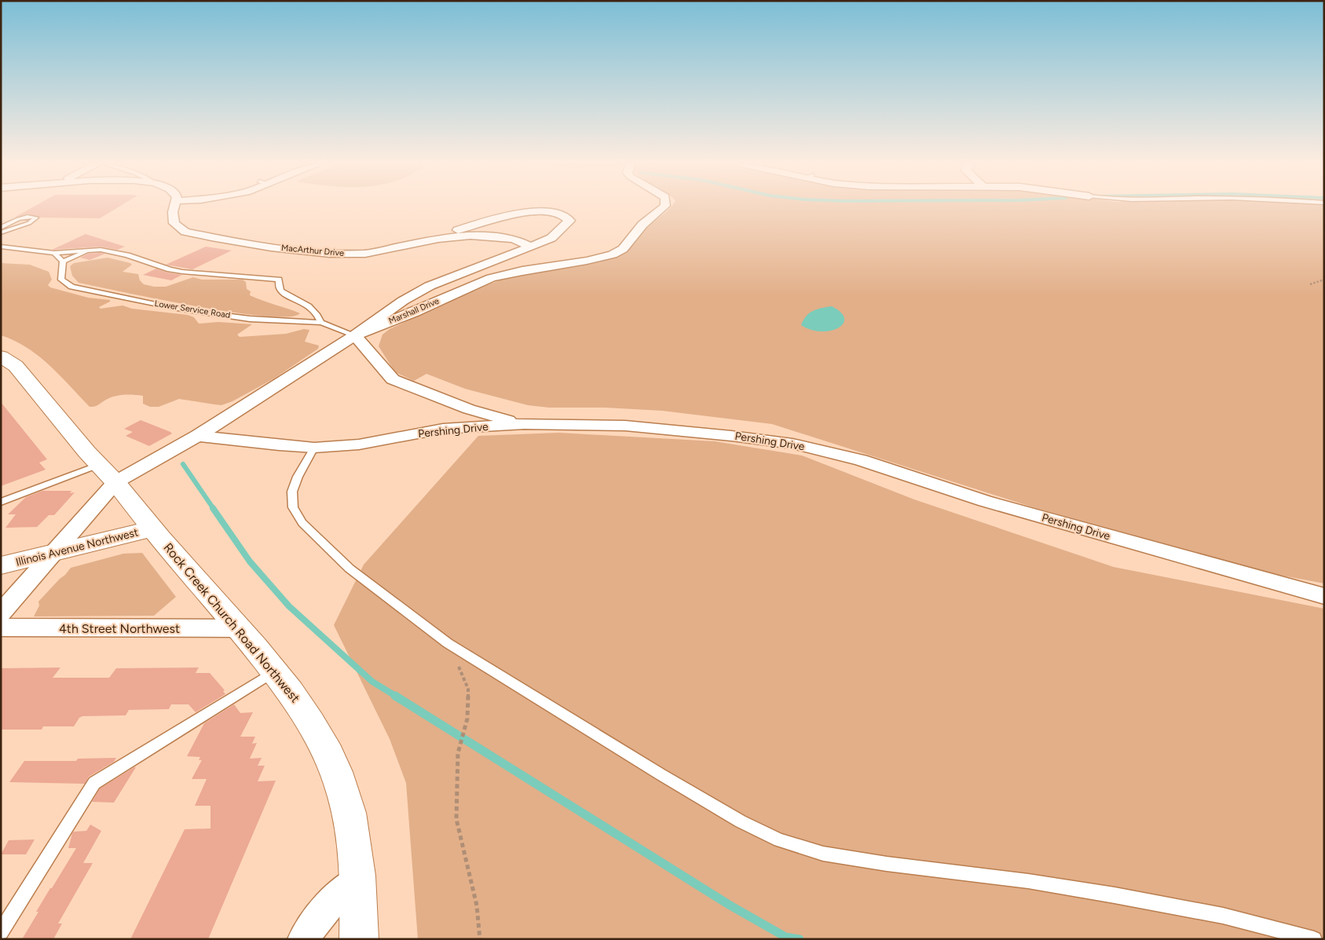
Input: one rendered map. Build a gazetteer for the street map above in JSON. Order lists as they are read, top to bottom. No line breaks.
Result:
{"streets":{"street":["MacArthur Drive","Marshall Drive","Pershing Drive","Illinois Avenue Northwest","Rock Creek Church Road Northwest","4th Street Northwest"],"lane":["Lower Service Road"]},"crossings":[["Lower Service Road","Marshall Drive"],["Marshall Drive","Pershing Drive"],["Marshall Drive","Illinois Avenue Northwest"],["Marshall Drive","Rock Creek Church Road Northwest"],["Illinois Avenue Northwest","Rock Creek Church Road Northwest"],["Rock Creek Church Road Northwest","4th Street Northwest"]]}
